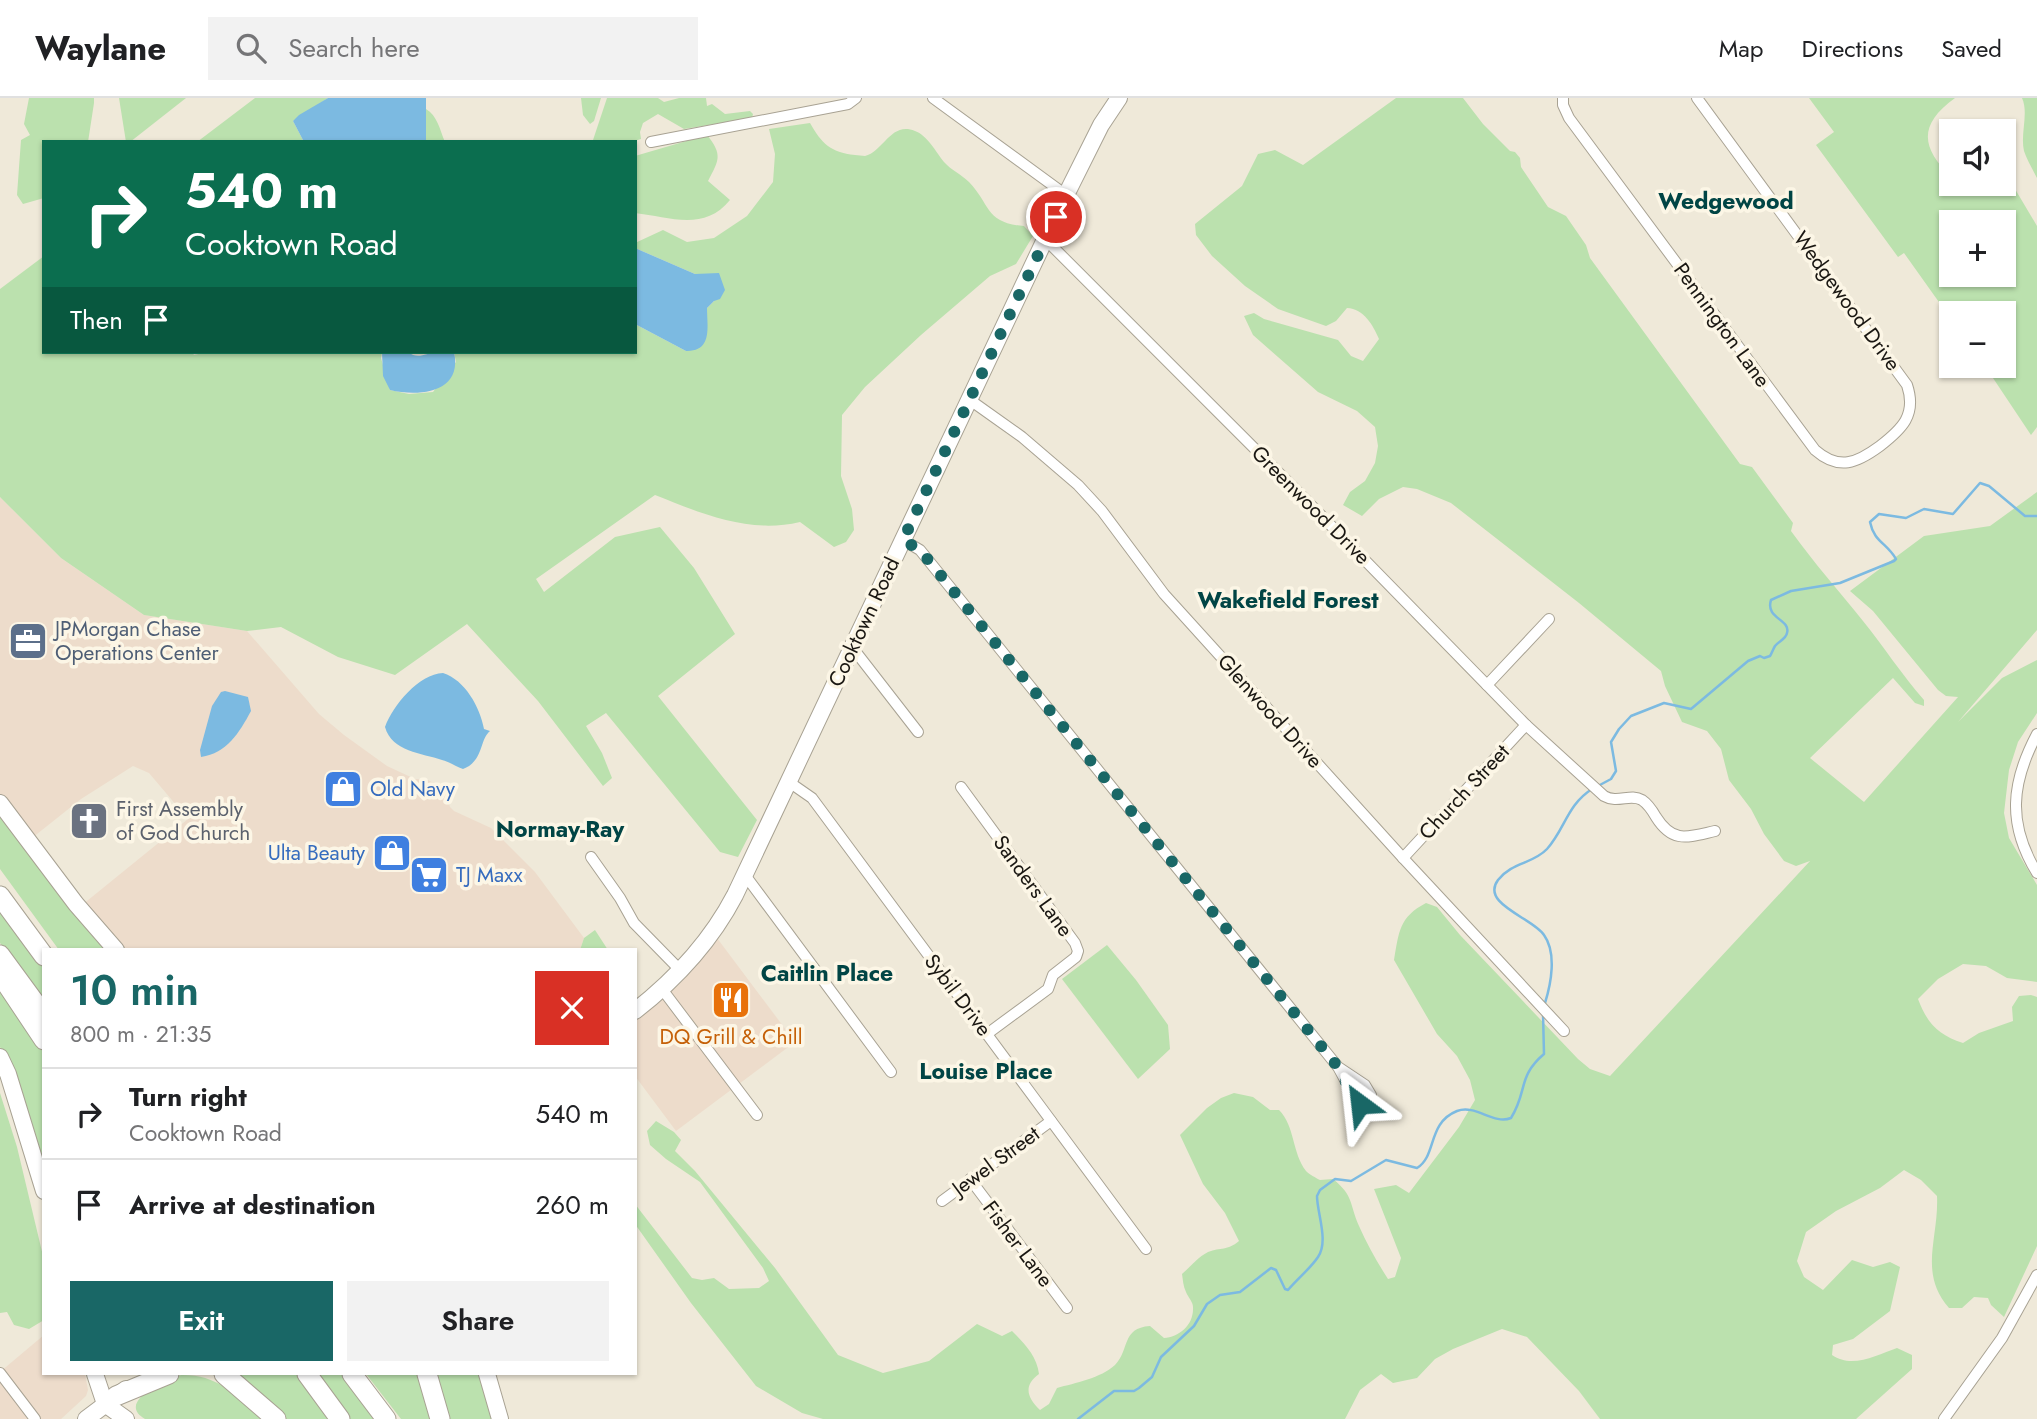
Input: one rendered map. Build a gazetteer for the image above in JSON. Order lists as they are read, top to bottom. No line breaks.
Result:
{"streets":{"street":["Wedgewood Drive","Pennington Lane","Greenwood Drive","Cooktown Road","Glenwood Drive","Church Street","Sanders Lane","Sybil Drive","Jewel Street","Fisher Lane"]},"crossings":[["Wedgewood Drive","Pennington Lane"],["Greenwood Drive","Cooktown Road"],["Greenwood Drive","Church Street"],["Cooktown Road","Glenwood Drive"],["Cooktown Road","Sybil Drive"],["Glenwood Drive","Church Street"],["Sanders Lane","Sybil Drive"],["Sybil Drive","Jewel Street"],["Jewel Street","Fisher Lane"]],"districts":["Wedgewood","Wakefield Forest","Normay-Ray","Caitlin Place","Louise Place"],"places":{"office":["JPMorgan Chase Operations Center"],"shop":["Old Navy","Ulta Beauty"],"church":["First Assembly of God Church"],"supermarket":["TJ Maxx"],"restaurant":["DQ Grill & Chill"]},"page":{"header":"Waylane","search":"Search here","nav":["Map","Directions","Saved"],"map_buttons":["+","−"],"turn":["540 m","Cooktown Road"],"then":"Then","heading":["10 min","800 m · 21:35"],"list":[{"name":"Turn right","note":"Cooktown Road","value":"540 m"},{"name":"Arrive at destination","value":"260 m"}],"buttons":["Exit","Share"]}}
